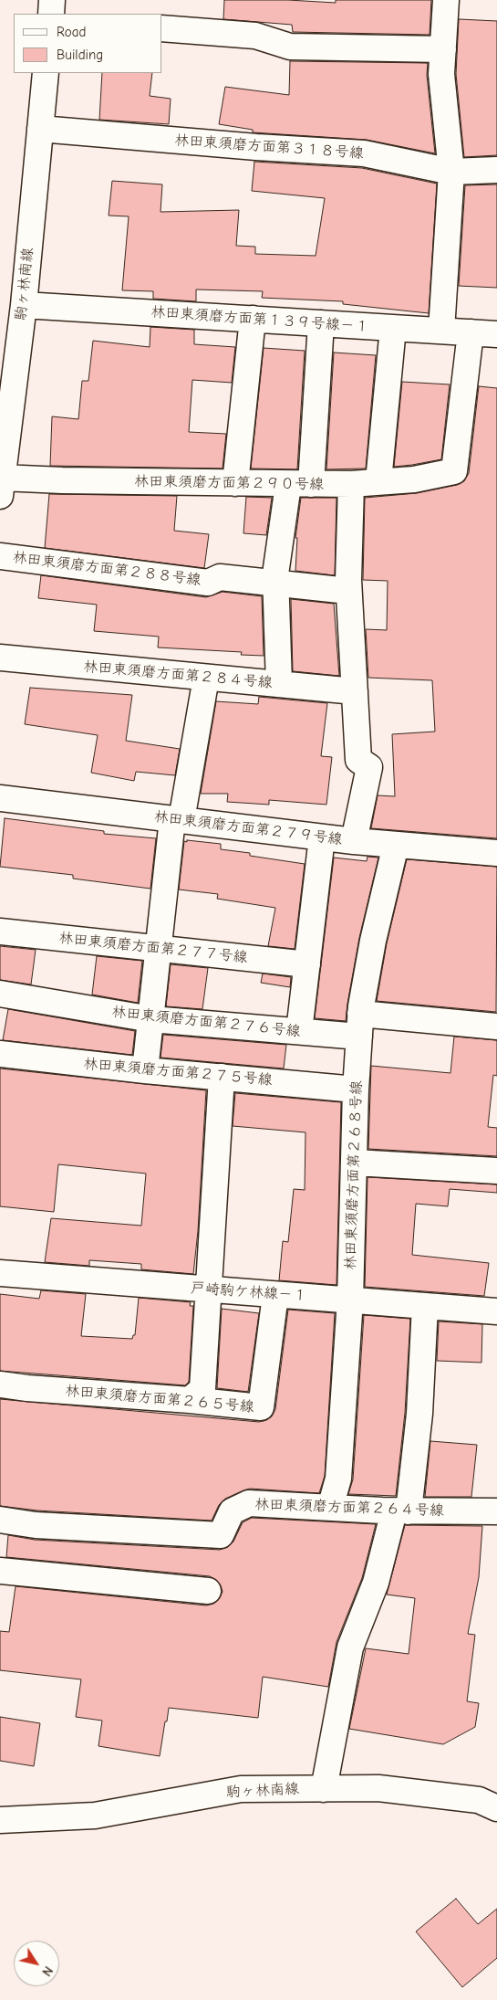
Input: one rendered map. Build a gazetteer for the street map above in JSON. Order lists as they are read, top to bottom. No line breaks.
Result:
{"streets":{"street":["林田東須磨方面第３１８号線","駒ヶ林南線","林田東須磨方面第１３９号線－１","林田東須磨方面第２９０号線","林田東須磨方面第２８８号線","林田東須磨方面第２８４号線","林田東須磨方面第２７９号線","林田東須磨方面第２７７号線","林田東須磨方面第２７６号線","林田東須磨方面第２７５号線","林田東須磨方面第２６８号線","戸崎駒ケ林線－１","林田東須磨方面第２６５号線","林田東須磨方面第２６４号線"]},"crossings":[["林田東須磨方面第３１８号線","駒ヶ林南線"],["駒ヶ林南線","林田東須磨方面第１３９号線－１"],["駒ヶ林南線","林田東須磨方面第２９０号線"],["林田東須磨方面第１３９号線－１","林田東須磨方面第２９０号線"],["林田東須磨方面第２７９号線","林田東須磨方面第２６８号線"],["林田東須磨方面第２７６号線","林田東須磨方面第２６８号線"],["林田東須磨方面第２７５号線","林田東須磨方面第２６８号線"],["林田東須磨方面第２６８号線","戸崎駒ケ林線－１"],["林田東須磨方面第２６８号線","林田東須磨方面第２６４号線"],["戸崎駒ケ林線－１","林田東須磨方面第２６５号線"]],"legend":["Road","Building"],"north":"bottom right"}
